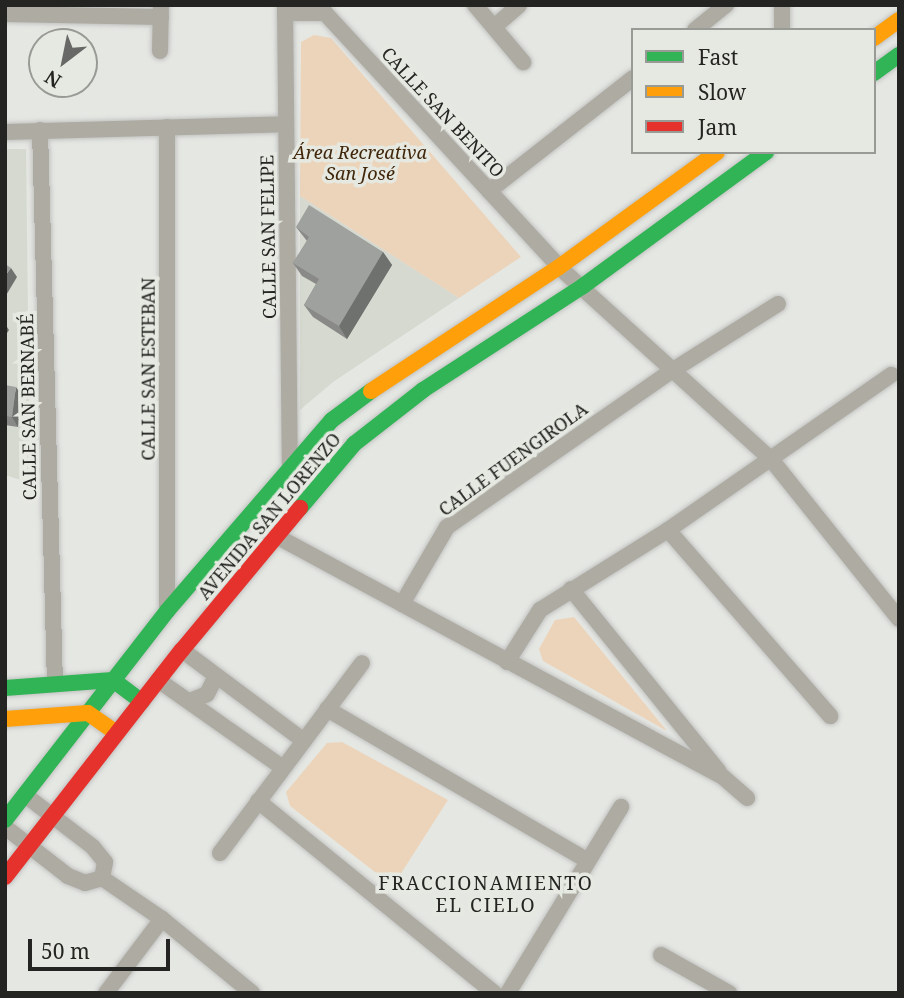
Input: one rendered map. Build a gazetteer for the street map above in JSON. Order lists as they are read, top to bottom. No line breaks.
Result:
{"streets":{"street":["CALLE SAN BENITO","CALLE SAN FELIPE","CALLE SAN ESTEBAN","CALLE SAN BERNABÉ","CALLE FUENGIROLA","AVENIDA SAN LORENZO"]},"crossings":[["CALLE SAN BENITO","CALLE SAN FELIPE"],["CALLE SAN BENITO","CALLE FUENGIROLA"],["CALLE SAN BENITO","AVENIDA SAN LORENZO"],["CALLE SAN FELIPE","AVENIDA SAN LORENZO"],["CALLE SAN ESTEBAN","AVENIDA SAN LORENZO"]],"districts":["FRACCIONAMIENTO EL CIELO"],"parks":["Área Recreativa San José"],"legend":["Fast","Slow","Jam"],"scale_bar":"50 m","north":"bottom left"}
